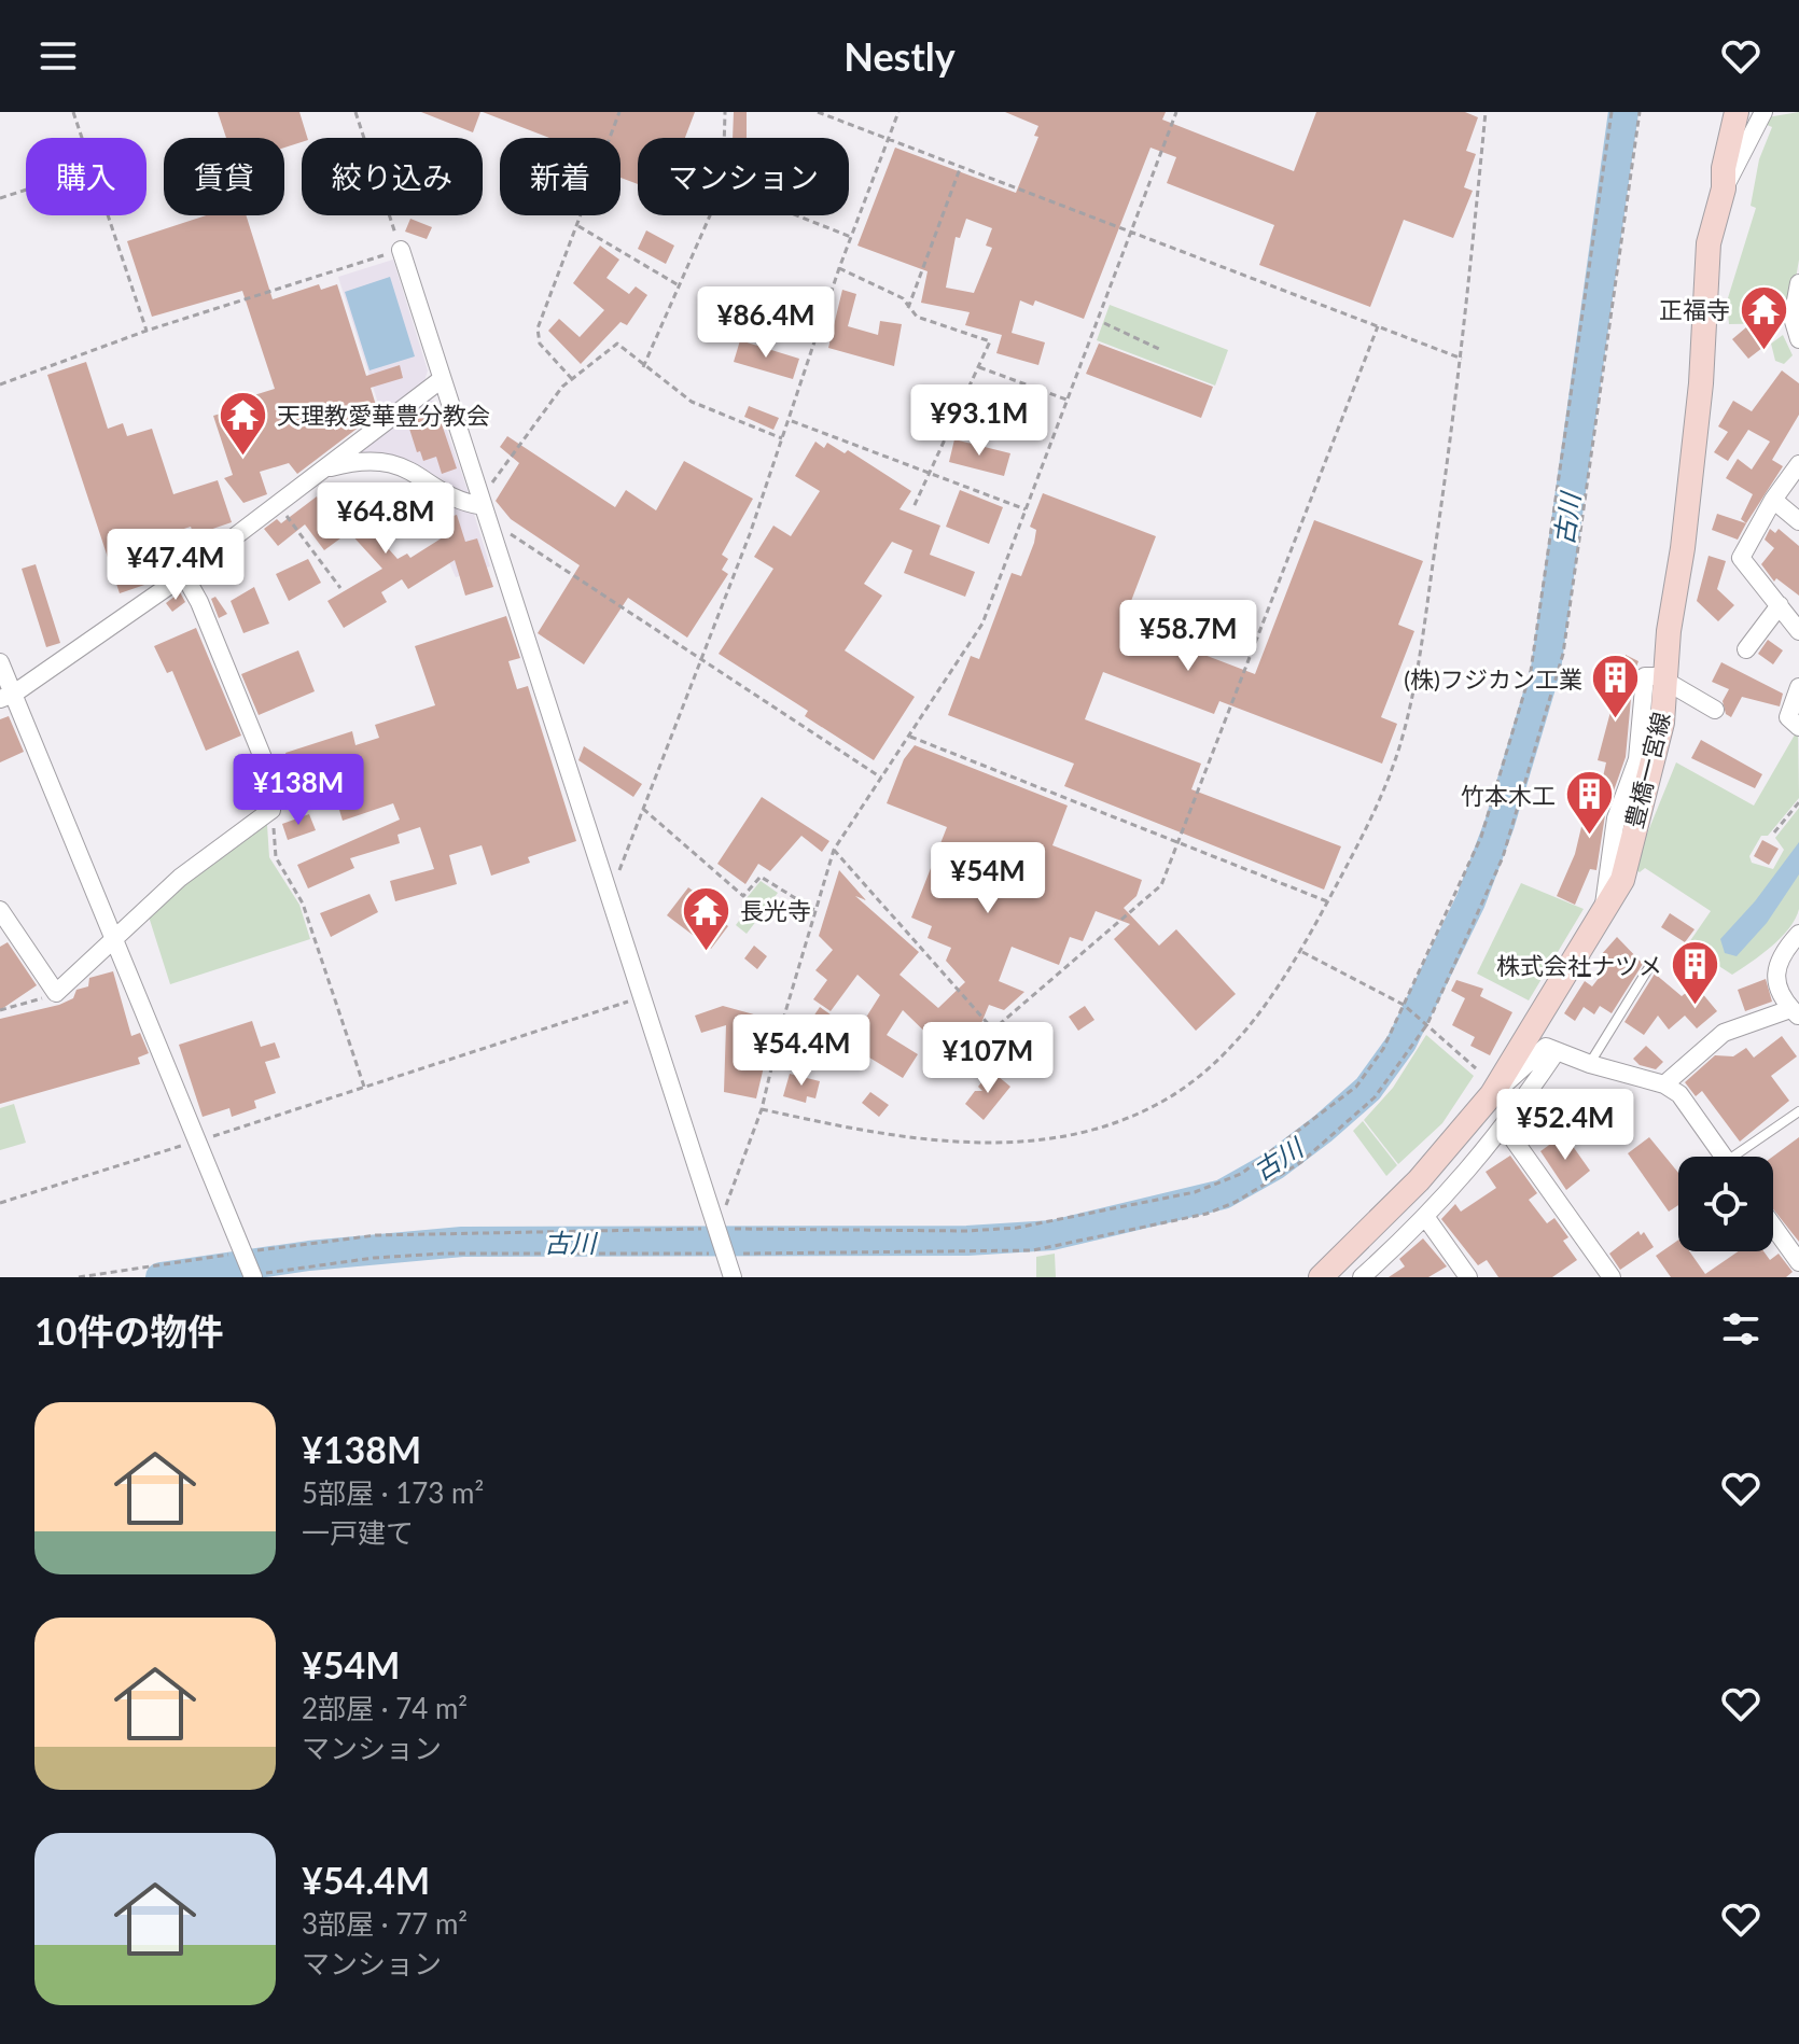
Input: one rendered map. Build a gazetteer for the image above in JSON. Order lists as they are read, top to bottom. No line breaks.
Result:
{"streets":{"main road":["豊橋一宮線"]},"water":["古川"],"places":{"temple":["正福寺","天理教愛華豊分教会","長光寺"],"building":["(株)フジカン工業","竹本木工","株式会社ナツメ"]},"page":{"header":"Nestly","chip":["購入","賃貸","絞り込み","新着","マンション"],"price":["¥86.4M","¥93.1M","¥64.8M","¥47.4M","¥58.7M","¥138M","¥54M","¥54.4M","¥107M","¥52.4M"],"heading":"10件の物件","list":[{"name":"¥138M","note":"5部屋 · 173 m² · 一戸建て"},{"name":"¥54M","note":"2部屋 · 74 m² · マンション"},{"name":"¥54.4M","note":"3部屋 · 77 m² · マンション"}]}}
